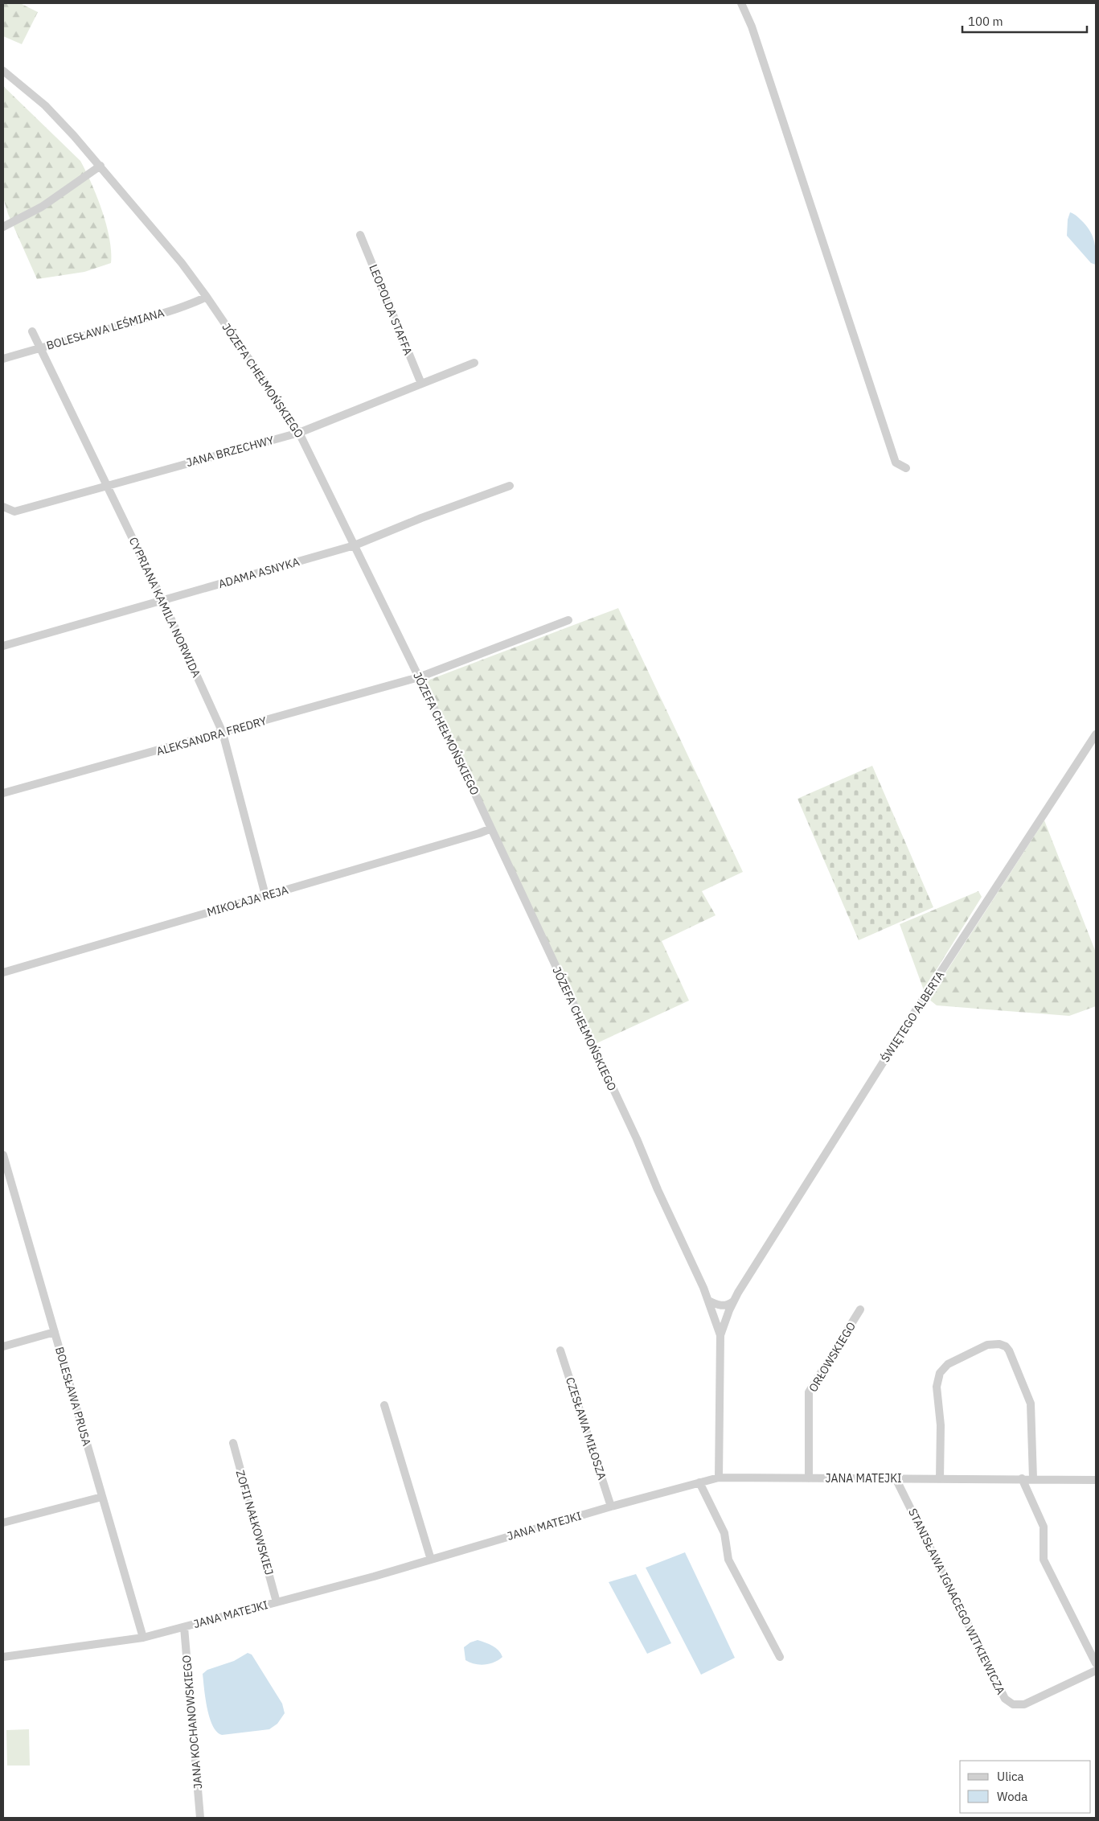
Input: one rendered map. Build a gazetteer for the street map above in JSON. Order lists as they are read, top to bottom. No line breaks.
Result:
{"streets":{"street":["LEOPOLDA STAFFA","BOLESŁAWA LEŚMIANA","JÓZEFA CHEŁMOŃSKIEGO","JANA BRZECHWY","ADAMA ASNYKA","CYPRIANA KAMILA NORWIDA","ALEKSANDRA FREDRY","MIKOŁAJA REJA","ŚWIĘTEGO ALBERTA","ORŁOWSKIEGO","BOLESŁAWA PRUSA","CZESŁAWA MIŁOSZA","JANA MATEJKI","ZOFII NAŁKOWSKIEJ","STANISŁAWA IGNACEGO WITKIEWICZA","JANA KOCHANOWSKIEGO"]},"crossings":[["LEOPOLDA STAFFA","JANA BRZECHWY"],["BOLESŁAWA LEŚMIANA","JÓZEFA CHEŁMOŃSKIEGO"],["BOLESŁAWA LEŚMIANA","CYPRIANA KAMILA NORWIDA"],["JÓZEFA CHEŁMOŃSKIEGO","JANA BRZECHWY"],["JÓZEFA CHEŁMOŃSKIEGO","ADAMA ASNYKA"],["JÓZEFA CHEŁMOŃSKIEGO","ALEKSANDRA FREDRY"],["JÓZEFA CHEŁMOŃSKIEGO","MIKOŁAJA REJA"],["JÓZEFA CHEŁMOŃSKIEGO","ŚWIĘTEGO ALBERTA"],["JÓZEFA CHEŁMOŃSKIEGO","JANA MATEJKI"],["JANA BRZECHWY","CYPRIANA KAMILA NORWIDA"],["ADAMA ASNYKA","CYPRIANA KAMILA NORWIDA"],["CYPRIANA KAMILA NORWIDA","ALEKSANDRA FREDRY"],["CYPRIANA KAMILA NORWIDA","MIKOŁAJA REJA"],["ORŁOWSKIEGO","JANA MATEJKI"],["BOLESŁAWA PRUSA","JANA MATEJKI"],["CZESŁAWA MIŁOSZA","JANA MATEJKI"],["JANA MATEJKI","ZOFII NAŁKOWSKIEJ"],["JANA MATEJKI","STANISŁAWA IGNACEGO WITKIEWICZA"],["JANA MATEJKI","JANA KOCHANOWSKIEGO"]],"legend":["Ulica","Woda"],"scale_bar":"100 m"}
